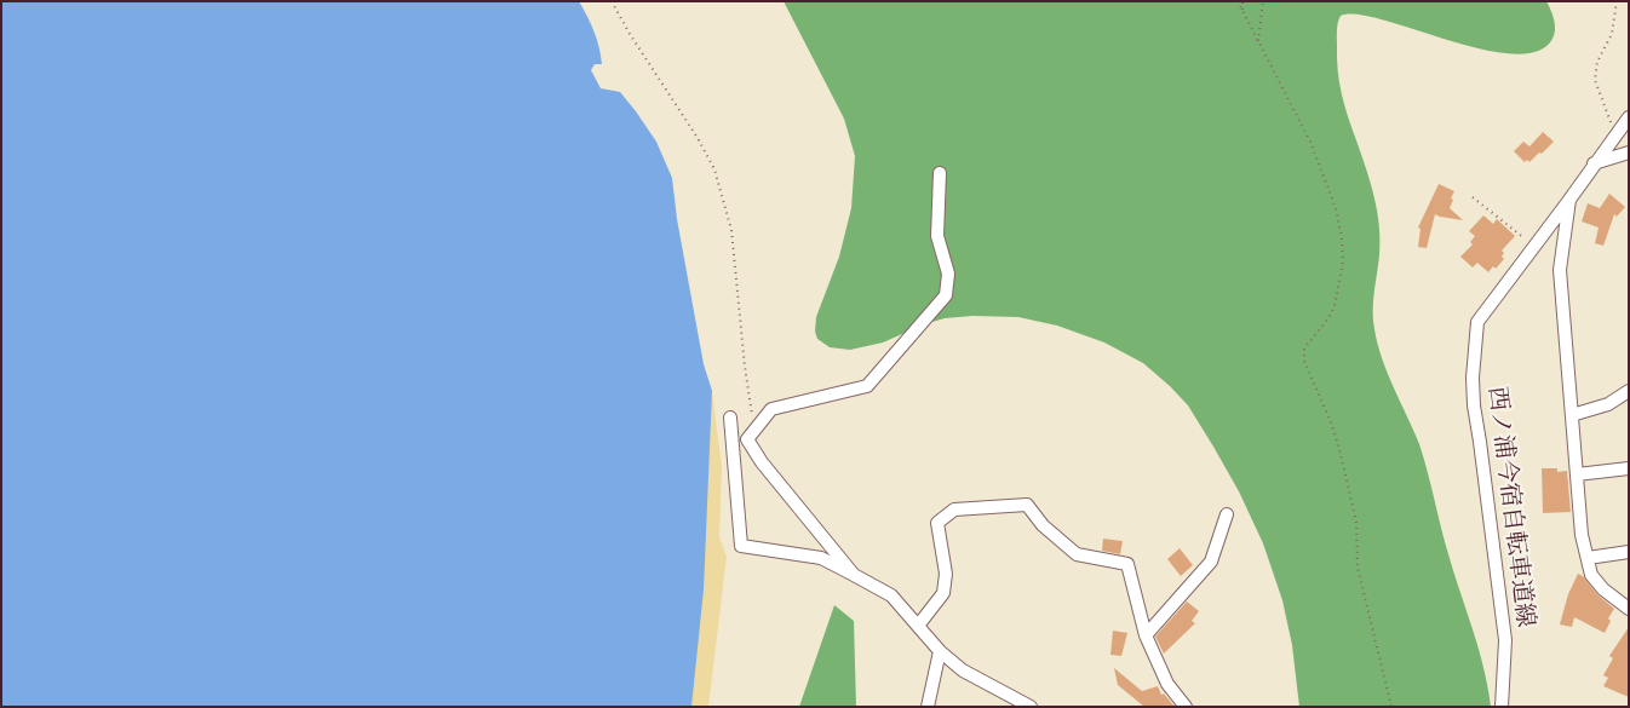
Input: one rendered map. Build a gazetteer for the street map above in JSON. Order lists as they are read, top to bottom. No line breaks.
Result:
{"streets":{"street":["西ノ浦今宿自転車道線"]}}
